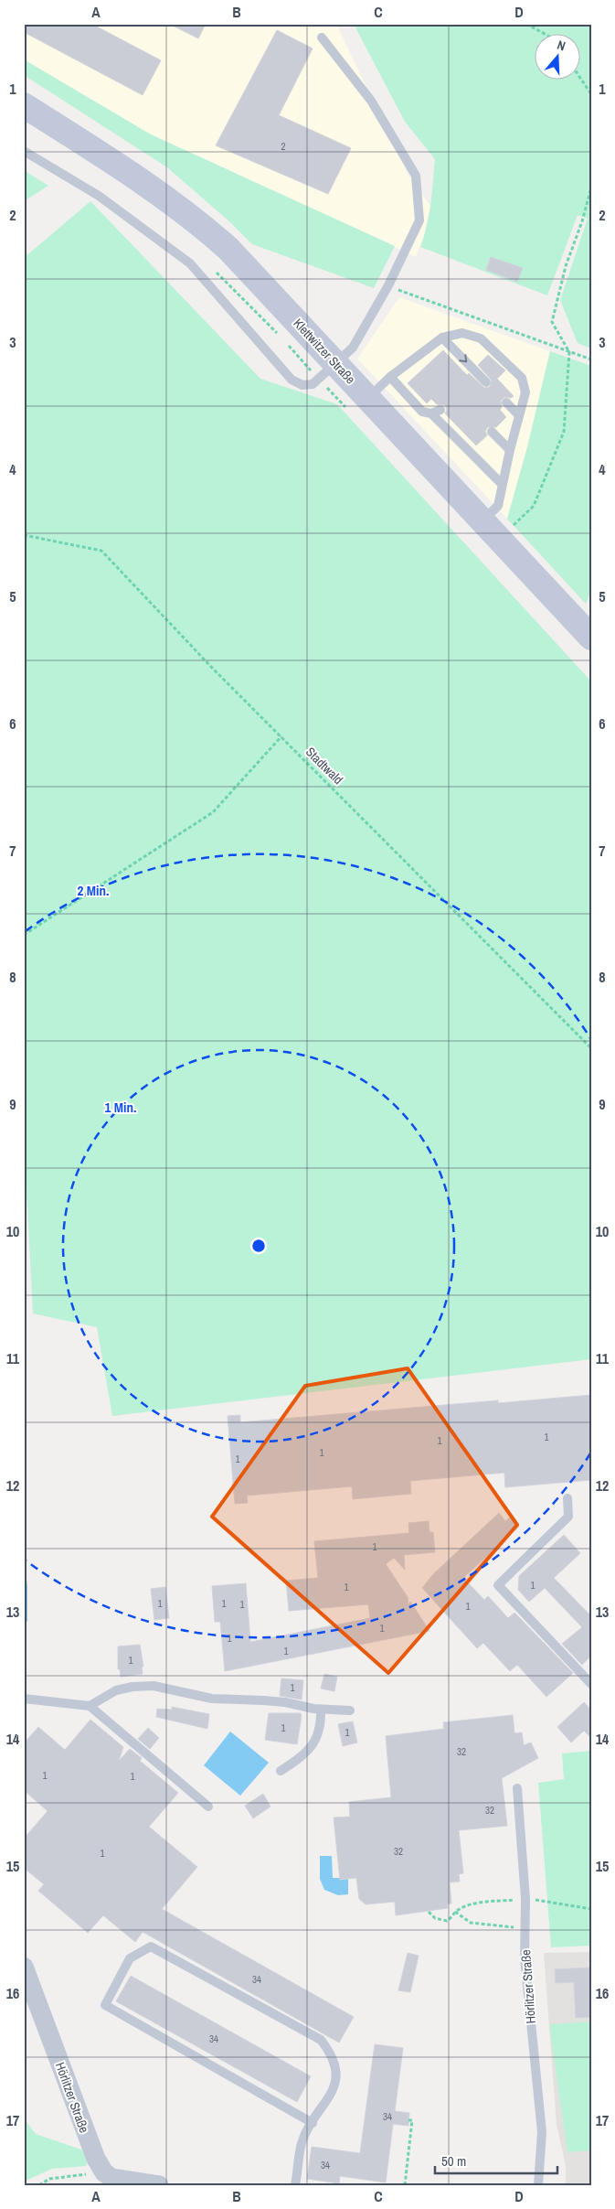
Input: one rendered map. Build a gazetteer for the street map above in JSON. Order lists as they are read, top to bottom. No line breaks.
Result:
{"streets":{"main road":["Klettwitzer Straße"],"street":["Hörlitzer Straße"],"path":["Stadtwald"]},"house_numbers":["2","1","1","1","1","1","1","1","1","1","1","1","1","1","1","1","1","1","1","32","1","1","32","32","1","34","34","34","34"],"scale_bar":"50 m","north":"top","grid":{"columns":["A","B","C","D"],"rows":["1","2","3","4","5","6","7","8","9","10","11","12","13","14","15","16","17"]},"rings":["2 Min.","1 Min."]}
